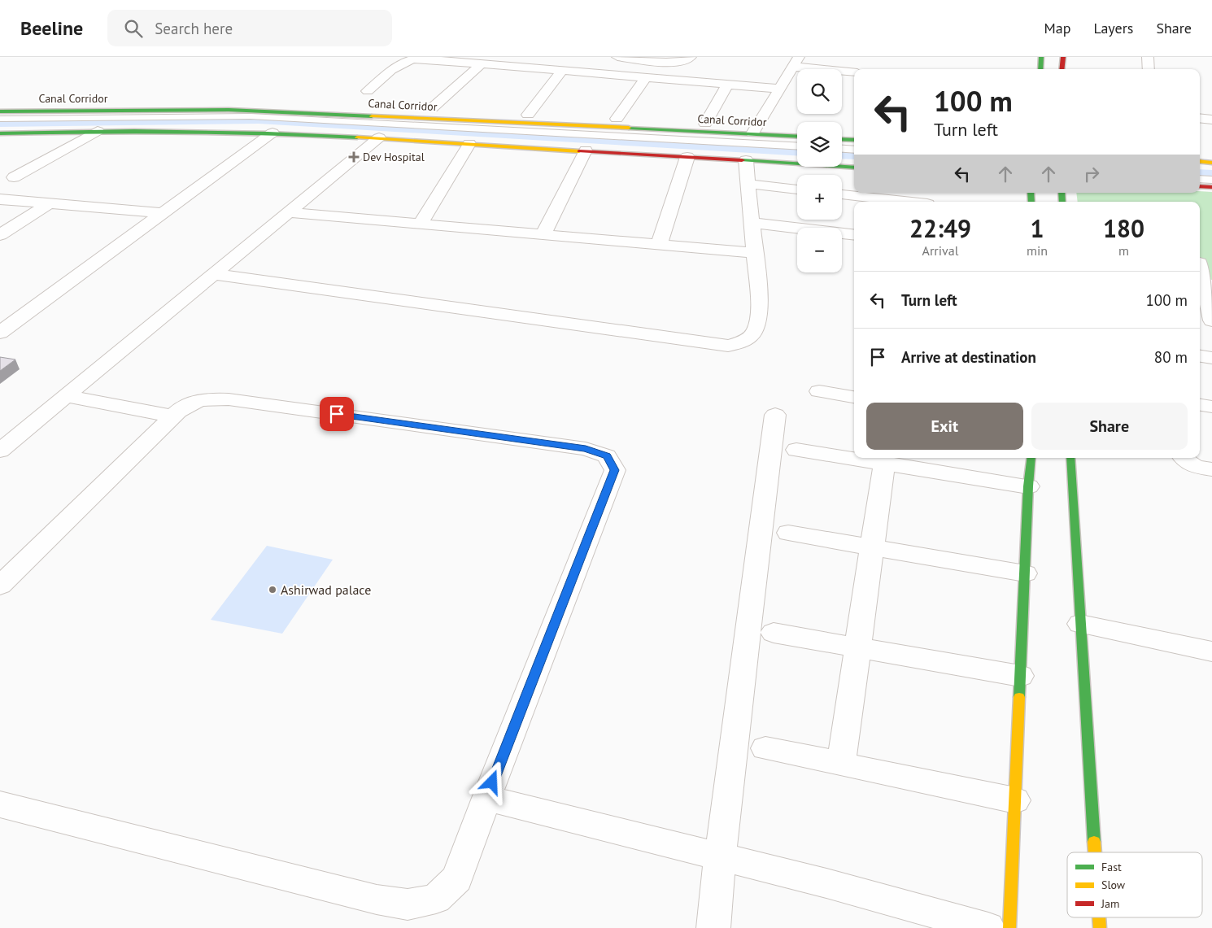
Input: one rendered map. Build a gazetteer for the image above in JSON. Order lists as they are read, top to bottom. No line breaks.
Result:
{"streets":{"street":["Canal Corridor"]},"places":{"health":["Dev Hospital"],"other":["Ashirwad palace"]},"legend":["Fast","Slow","Jam"],"page":{"header":"Beeline","search":"Search here","nav":["Map","Layers","Share"],"map_buttons":["+","−"],"turn":["100 m","Turn left"],"eta":["22:49","Arrival","1","min","180","m"],"list":[{"name":"Turn left","value":"100 m"},{"name":"Arrive at destination","value":"80 m"}],"buttons":["Exit","Share"]}}
